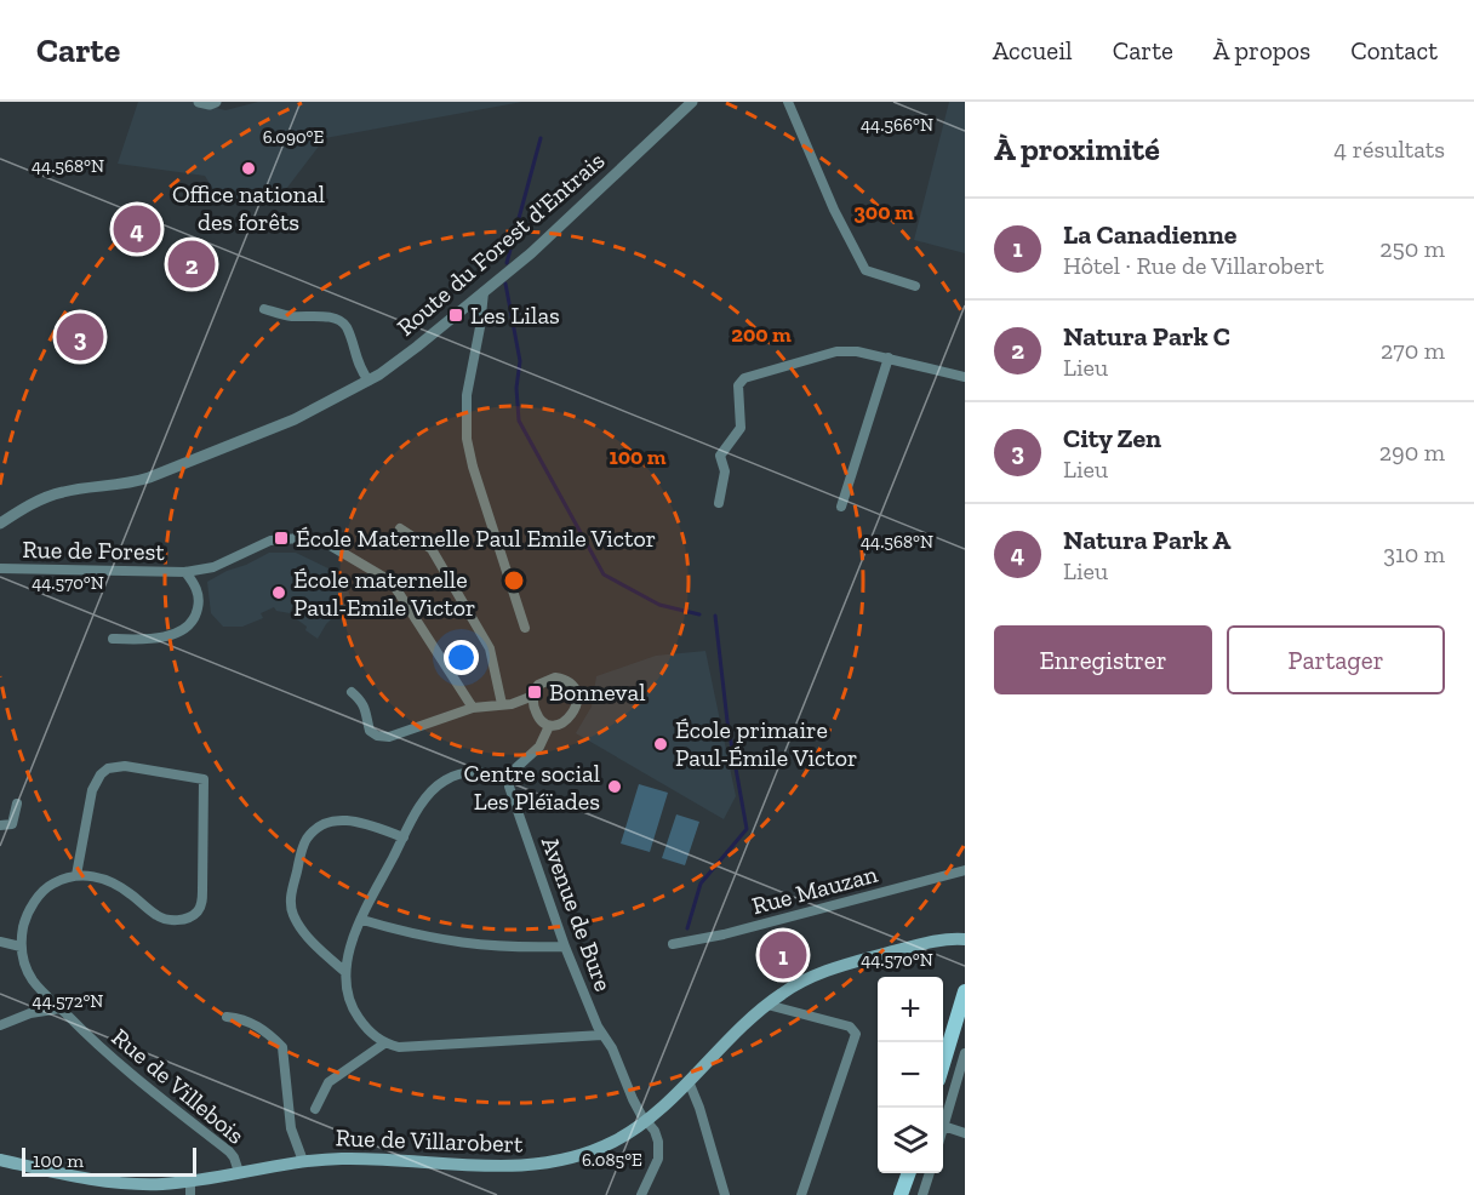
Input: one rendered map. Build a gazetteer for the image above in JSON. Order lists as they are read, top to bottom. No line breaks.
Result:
{"streets":{"main road":["Rue de Villarobert"],"street":["Route du Forest d'Entrais","Rue de Forest","Rue Mauzan","Avenue de Bure","Rue de Villebois"]},"crossings":[["Avenue de Bure","Rue de Villarobert"],["Rue de Villebois","Rue de Villarobert"]],"places":{"other":["Office national des forêts","École maternelle Paul-Emile Victor","École primaire Paul-Émile Victor","Centre social Les Pléïades"],"transit":["Les Lilas","École Maternelle Paul Emile Victor","Bonneval"]},"scale_bar":"100 m","page":{"header":"Carte","nav":["Accueil","Carte","À propos","Contact"],"heading":["À proximité","4 résultats"],"list":[{"mark":"1","name":"La Canadienne","note":"Hôtel · Rue de Villarobert","value":"250 m"},{"mark":"2","name":"Natura Park C","note":"Lieu","value":"270 m"},{"mark":"3","name":"City Zen","note":"Lieu","value":"290 m"},{"mark":"4","name":"Natura Park A","note":"Lieu","value":"310 m"}],"pins":["4","2","3","1"],"buttons":["Enregistrer","Partager"],"map_buttons":["+","−"],"scale":"100 m"},"coordinates":["44.566°N","6.090°E","44.568°N","44.570°N","44.572°N","6.085°E"],"rings":["300 m","200 m","100 m"]}
